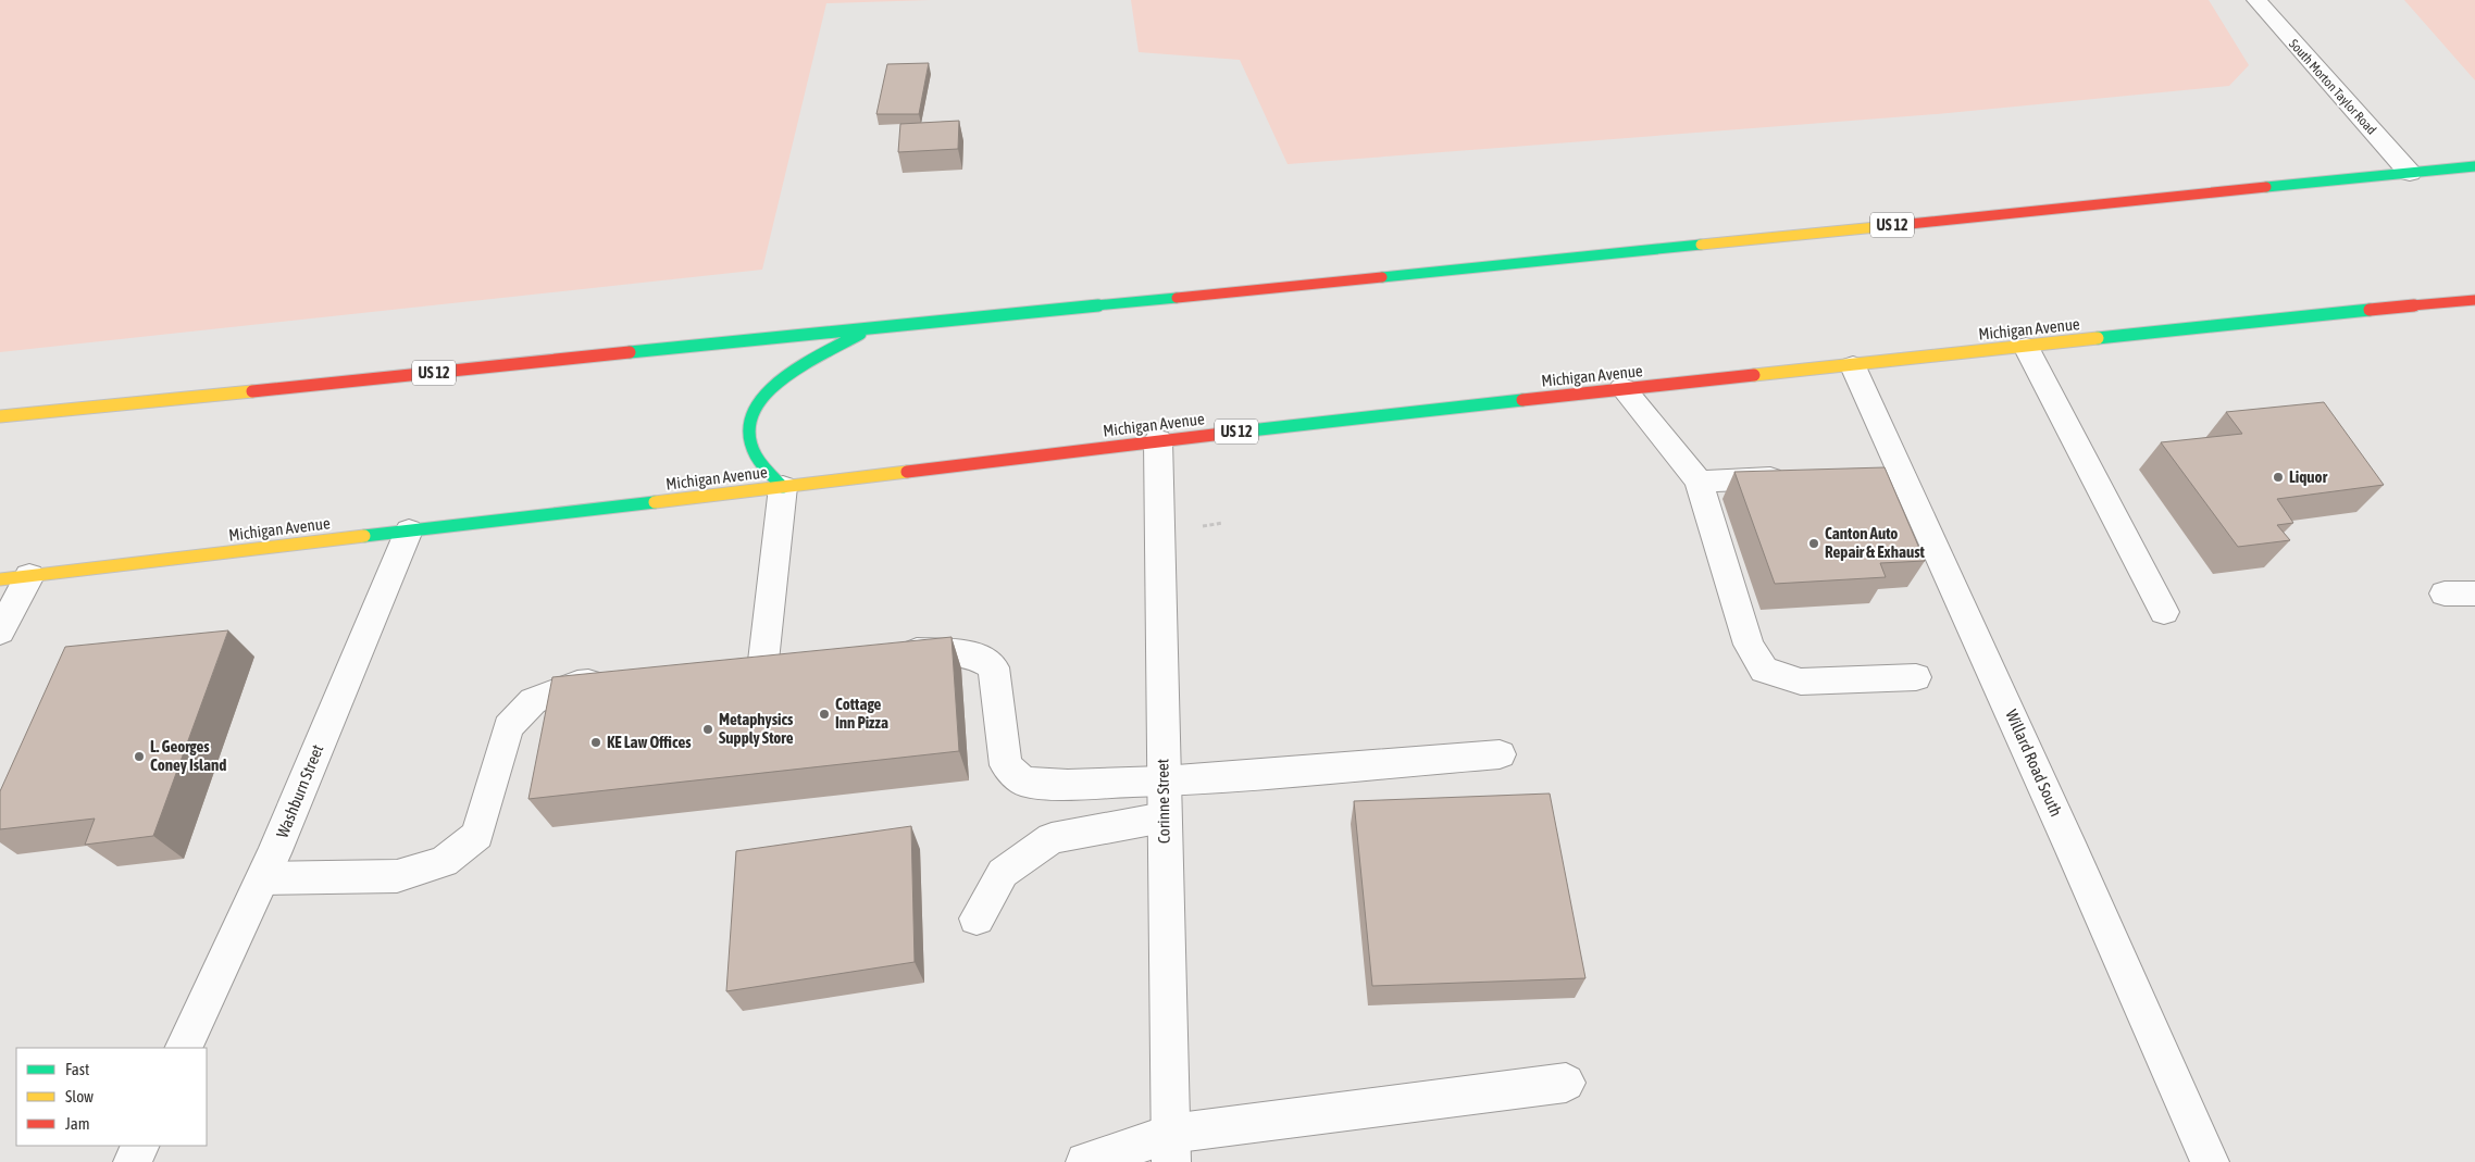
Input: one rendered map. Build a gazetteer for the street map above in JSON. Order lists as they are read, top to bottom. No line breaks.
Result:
{"streets":{"main road":["US 12","Michigan Avenue"],"street":["South Morton Taylor Road","Willard Road South","Washburn Street","Corinne Street"]},"crossings":[["South Morton Taylor Road","US 12"],["Michigan Avenue","Willard Road South"],["Michigan Avenue","Washburn Street"],["Michigan Avenue","Corinne Street"]],"places":["Liquor","Canton Auto Repair & Exhaust","Cottage Inn Pizza","Metaphysics Supply Store","KE Law Offices","L. Georges Coney Island"],"legend":["Fast","Slow","Jam"]}
